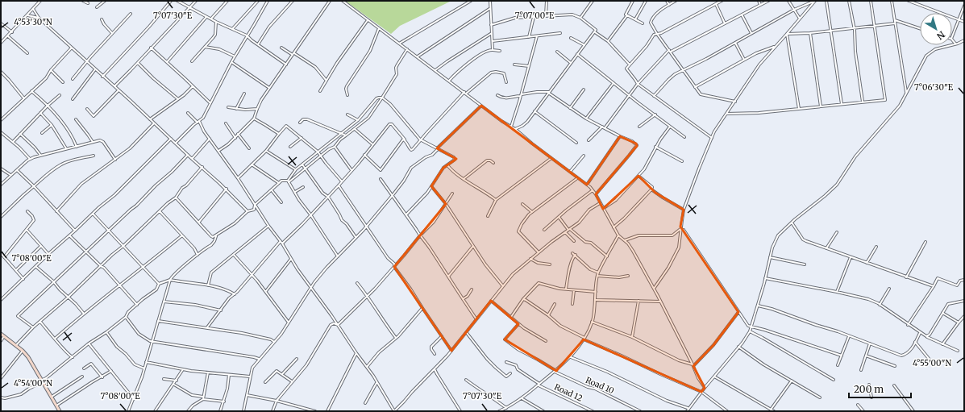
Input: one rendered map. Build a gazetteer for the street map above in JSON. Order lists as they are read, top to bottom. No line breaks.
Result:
{"streets":{"street":["Road 10","Road 12"]},"scale_bar":"200 m","north":"bottom right","coordinates":["7°07'30\"E","7°07'00\"E","4°53'30\"N","7°06'30\"E","7°08'00\"E","4°55'00\"N","4°54'00\"N"]}
